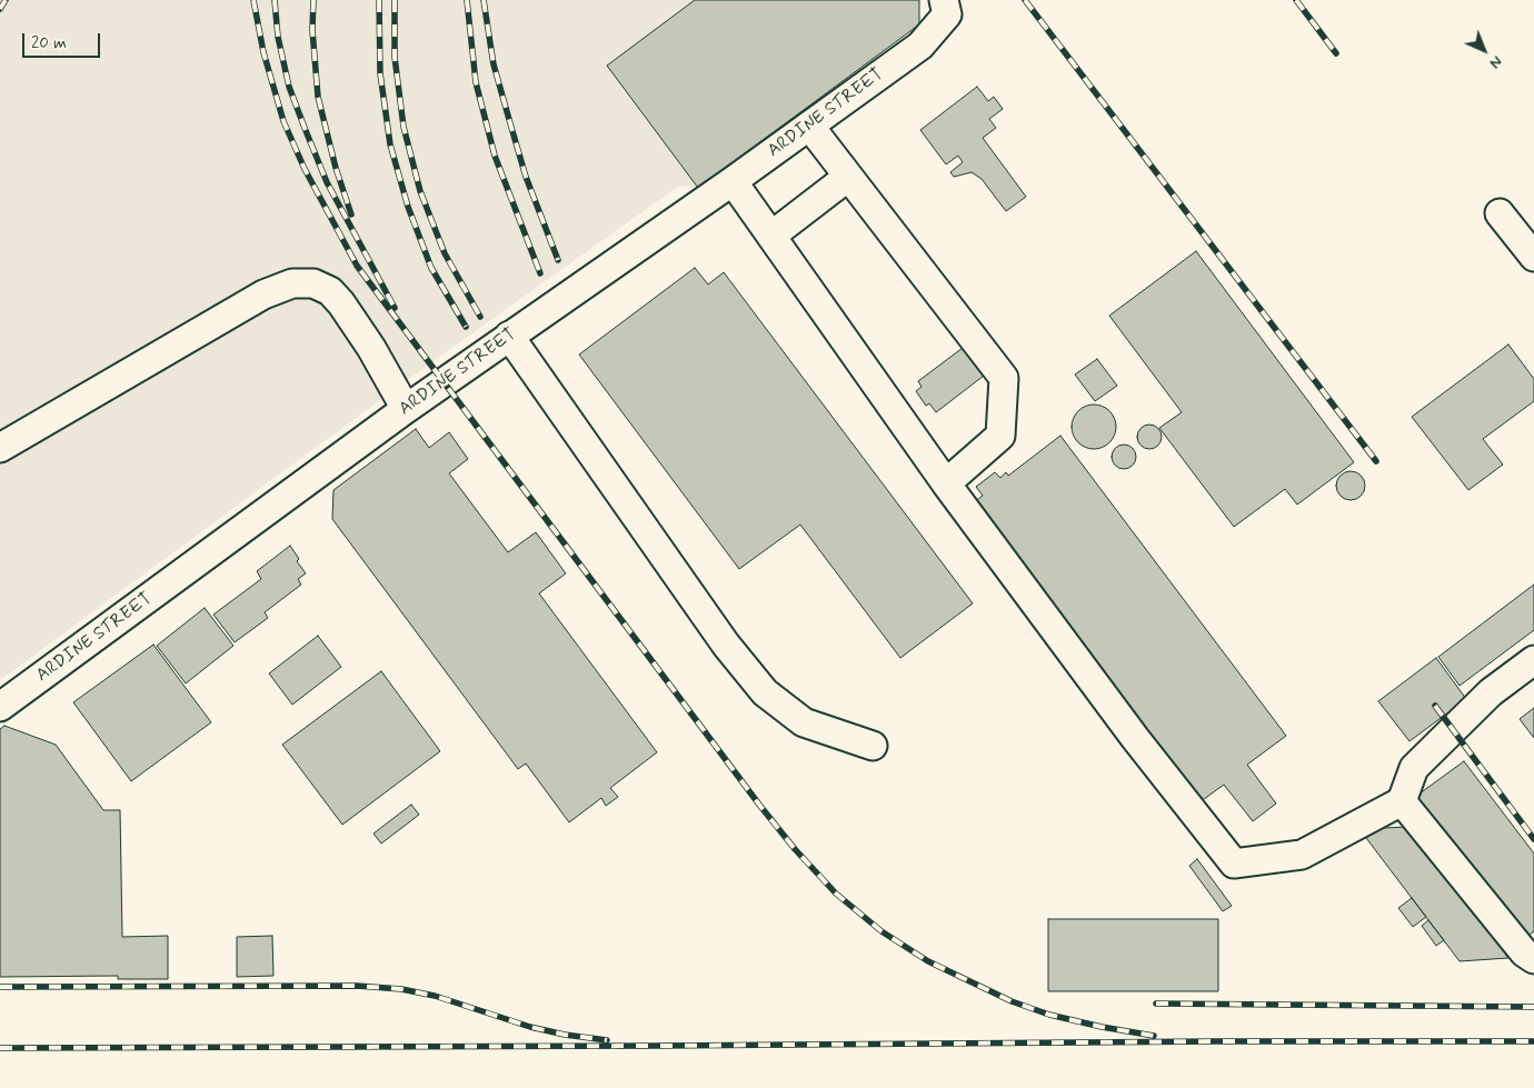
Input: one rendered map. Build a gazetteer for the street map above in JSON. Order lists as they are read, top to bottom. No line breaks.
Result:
{"streets":{"street":["ARDINE STREET"]},"scale_bar":"20 m","north":"bottom right"}
